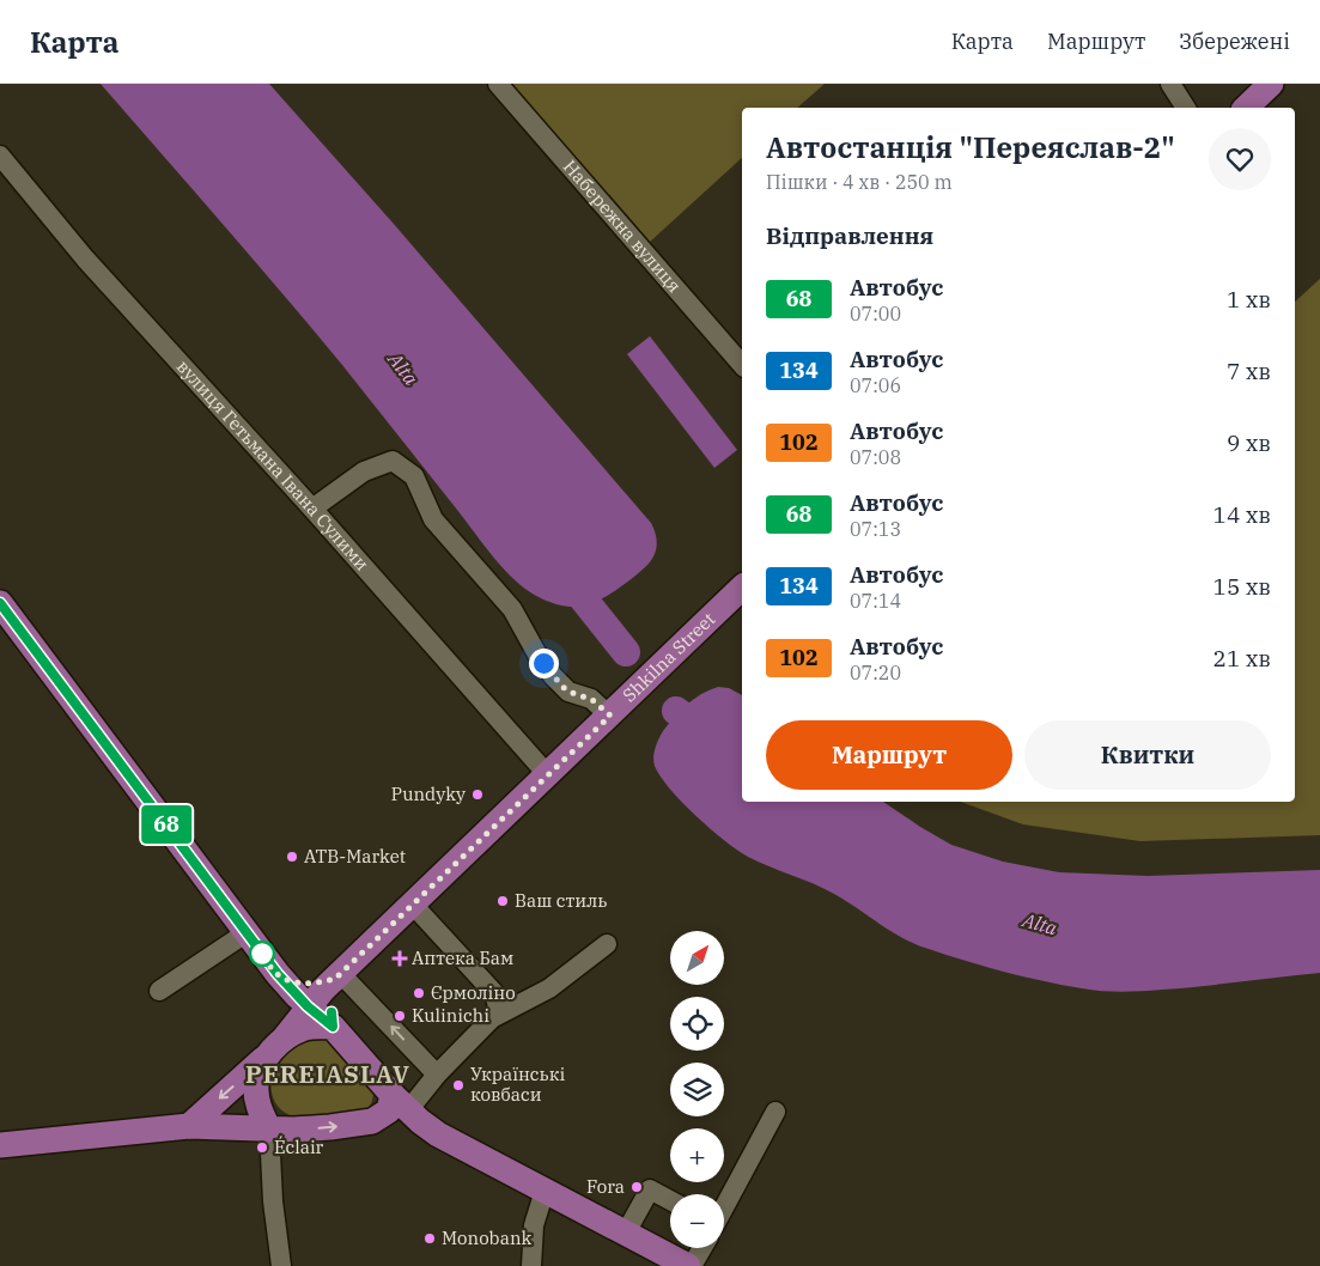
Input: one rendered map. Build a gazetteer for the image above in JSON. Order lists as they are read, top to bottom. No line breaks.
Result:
{"streets":{"main road":["Shkilna Street"],"street":["Набережна вулиця","вулиця Гетьмана Івана Сулими"]},"crossings":[["вулиця Гетьмана Івана Сулими","Shkilna Street"]],"districts":["PEREIASLAV"],"water":["Alta"],"places":{"other":["Pundyky","ATB-Market","Ваш стиль","Єрмоліно","Kulinichi","Українські ковбаси","Éclair","Fora","Monobank"],"health":["Аптека Бам"]},"lines":["bus line 68"],"north":"top right","page":{"header":"Карта","nav":["Карта","Маршрут","Збережені"],"on_map":"68","heading":[["Автостанція \"Переяслав-2\"","Пішки · 4 хв · 250 m"],"Відправлення"],"list":[{"mark":"68","name":"Автобус","note":"07:00","value":"1 хв"},{"mark":"134","name":"Автобус","note":"07:06","value":"7 хв"},{"mark":"102","name":"Автобус","note":"07:08","value":"9 хв"},{"mark":"68","name":"Автобус","note":"07:13","value":"14 хв"},{"mark":"134","name":"Автобус","note":"07:14","value":"15 хв"},{"mark":"102","name":"Автобус","note":"07:20","value":"21 хв"}],"buttons":["Маршрут","Квитки"],"map_buttons":["+","−"]}}
